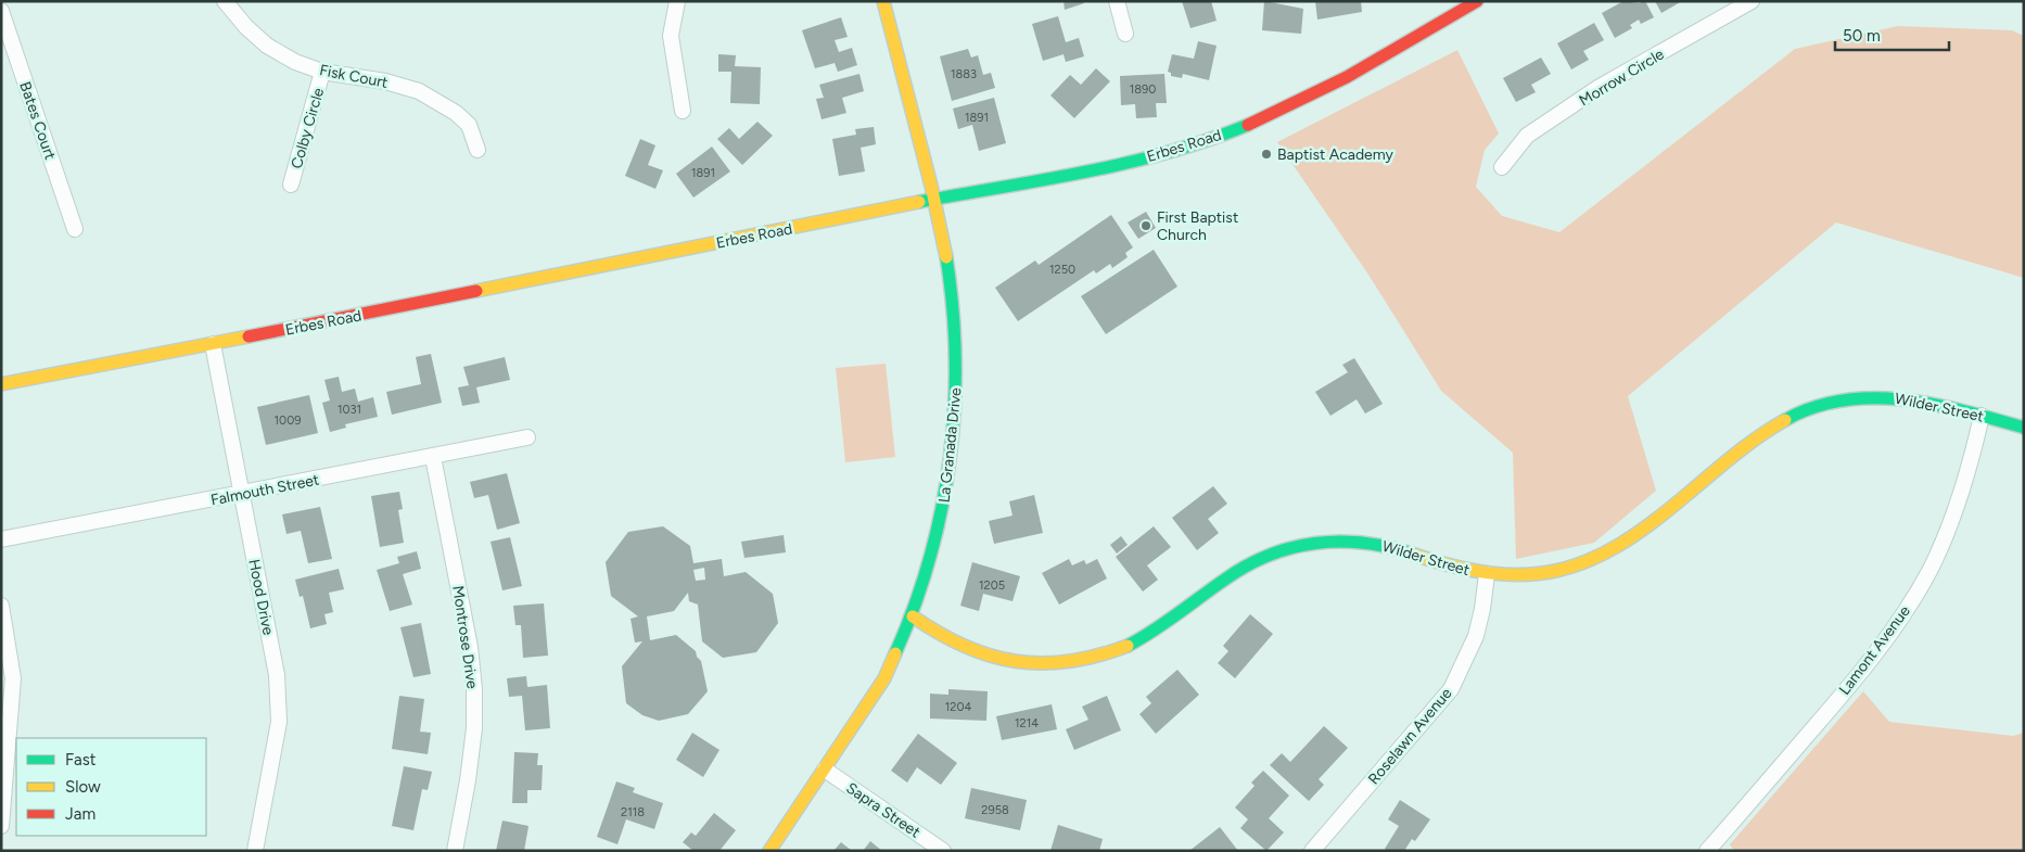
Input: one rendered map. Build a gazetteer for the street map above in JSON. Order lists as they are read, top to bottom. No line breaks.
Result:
{"streets":{"street":["Fisk Court","Morrow Circle","Bates Court","Colby Circle","Erbes Road","Wilder Street","La Granada Drive","Falmouth Street","Hood Drive","Montrose Drive","Lamont Avenue","Roselawn Avenue","Sapra Street"]},"crossings":[["Fisk Court","Colby Circle"],["Erbes Road","La Granada Drive"],["Erbes Road","Hood Drive"],["Wilder Street","La Granada Drive"],["Wilder Street","Lamont Avenue"],["Wilder Street","Roselawn Avenue"],["La Granada Drive","Sapra Street"],["Falmouth Street","Hood Drive"],["Falmouth Street","Montrose Drive"]],"places":["Baptist Academy","First Baptist Church"],"house_numbers":["1883","1890","1891","1891","1250","1031","1009","1205","1204","1214","2958","2118"],"legend":["Fast","Slow","Jam"],"scale_bar":"50 m"}
